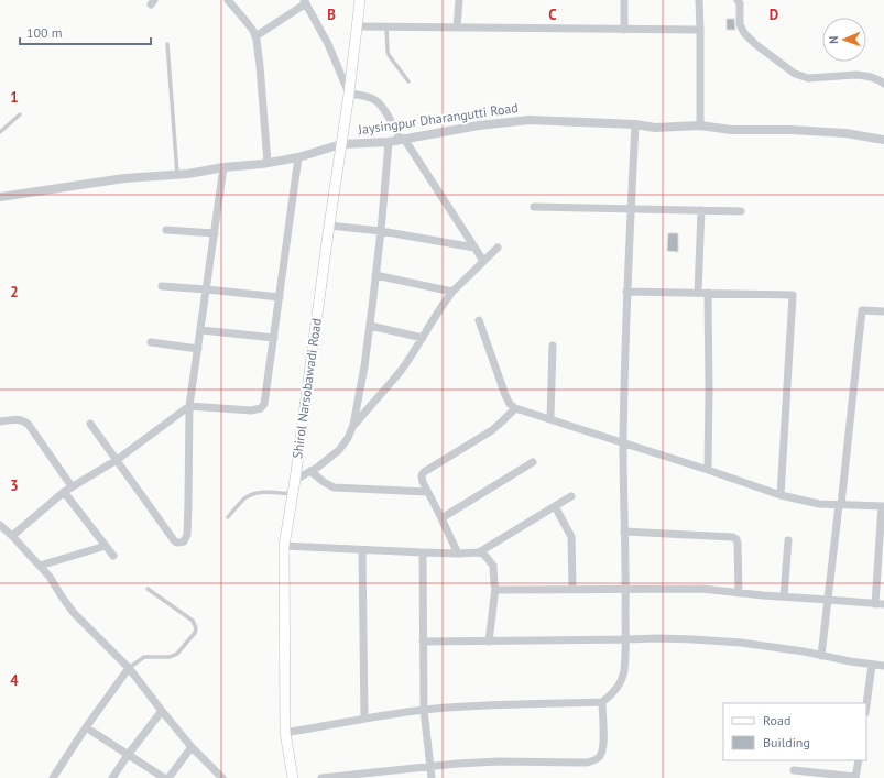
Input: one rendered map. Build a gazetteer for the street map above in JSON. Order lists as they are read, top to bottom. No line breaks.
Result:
{"streets":{"main road":["Shirol Narsobawadi Road"],"street":["Jaysingpur Dharangutti Road"]},"crossings":[["Jaysingpur Dharangutti Road","Shirol Narsobawadi Road"]],"legend":["Road","Building"],"scale_bar":"100 m","north":"left","grid":{"columns":["B","C","D"],"rows":["1","2","3","4"]}}
